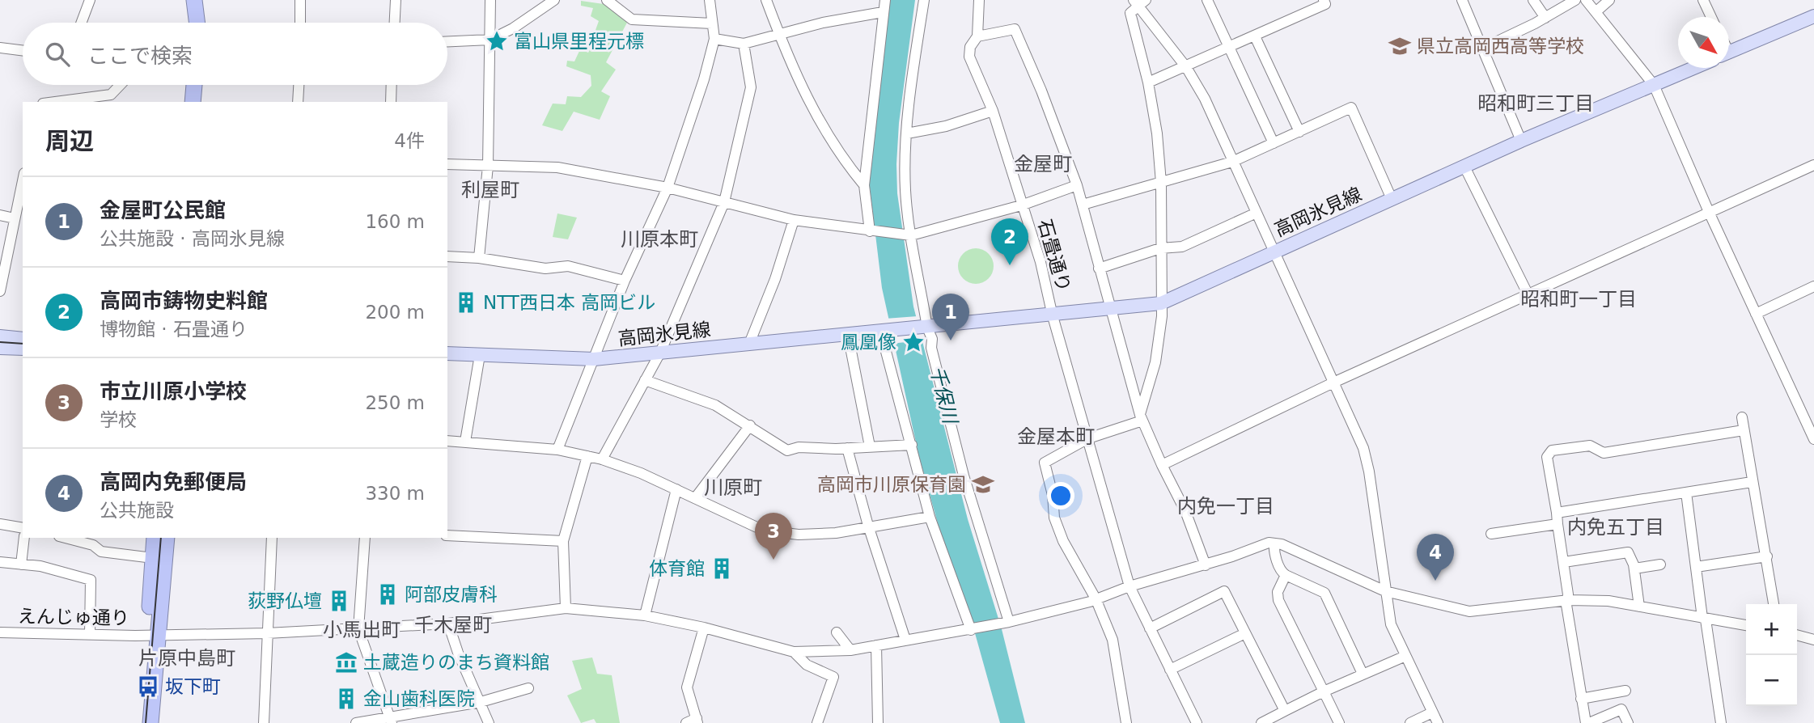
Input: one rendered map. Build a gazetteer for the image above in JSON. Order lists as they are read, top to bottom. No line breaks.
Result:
{"streets":{"main road":["高岡氷見線"],"street":["石畳通り","えんじゅ通り"]},"crossings":[["高岡氷見線","石畳通り"]],"districts":["昭和町三丁目","金屋町","利屋町","川原本町","昭和町一丁目","金屋本町","川原町","内免一丁目","内免五丁目","千木屋町","小馬出町","片原中島町"],"water":["千保川"],"places":{"place":["富山県里程元標","鳳凰像"],"school or university":["県立高岡西高等学校","高岡市川原保育園"],"building":["NTT西日本 高岡ビル","体育館","阿部皮膚科","荻野仏壇","金山歯科医院"],"museum":["土蔵造りのまち資料館"],"bus stop":["坂下町"]},"north":"bottom right","page":{"search":"ここで検索","heading":["周辺","4件"],"list":[{"mark":"1","name":"金屋町公民館","note":"公共施設 · 高岡氷見線","value":"160 m"},{"mark":"2","name":"高岡市鋳物史料館","note":"博物館 · 石畳通り","value":"200 m"},{"mark":"3","name":"市立川原小学校","note":"学校","value":"250 m"},{"mark":"4","name":"高岡内免郵便局","note":"公共施設","value":"330 m"}],"pins":["2","1","3","4"],"map_buttons":["+","−"]}}
